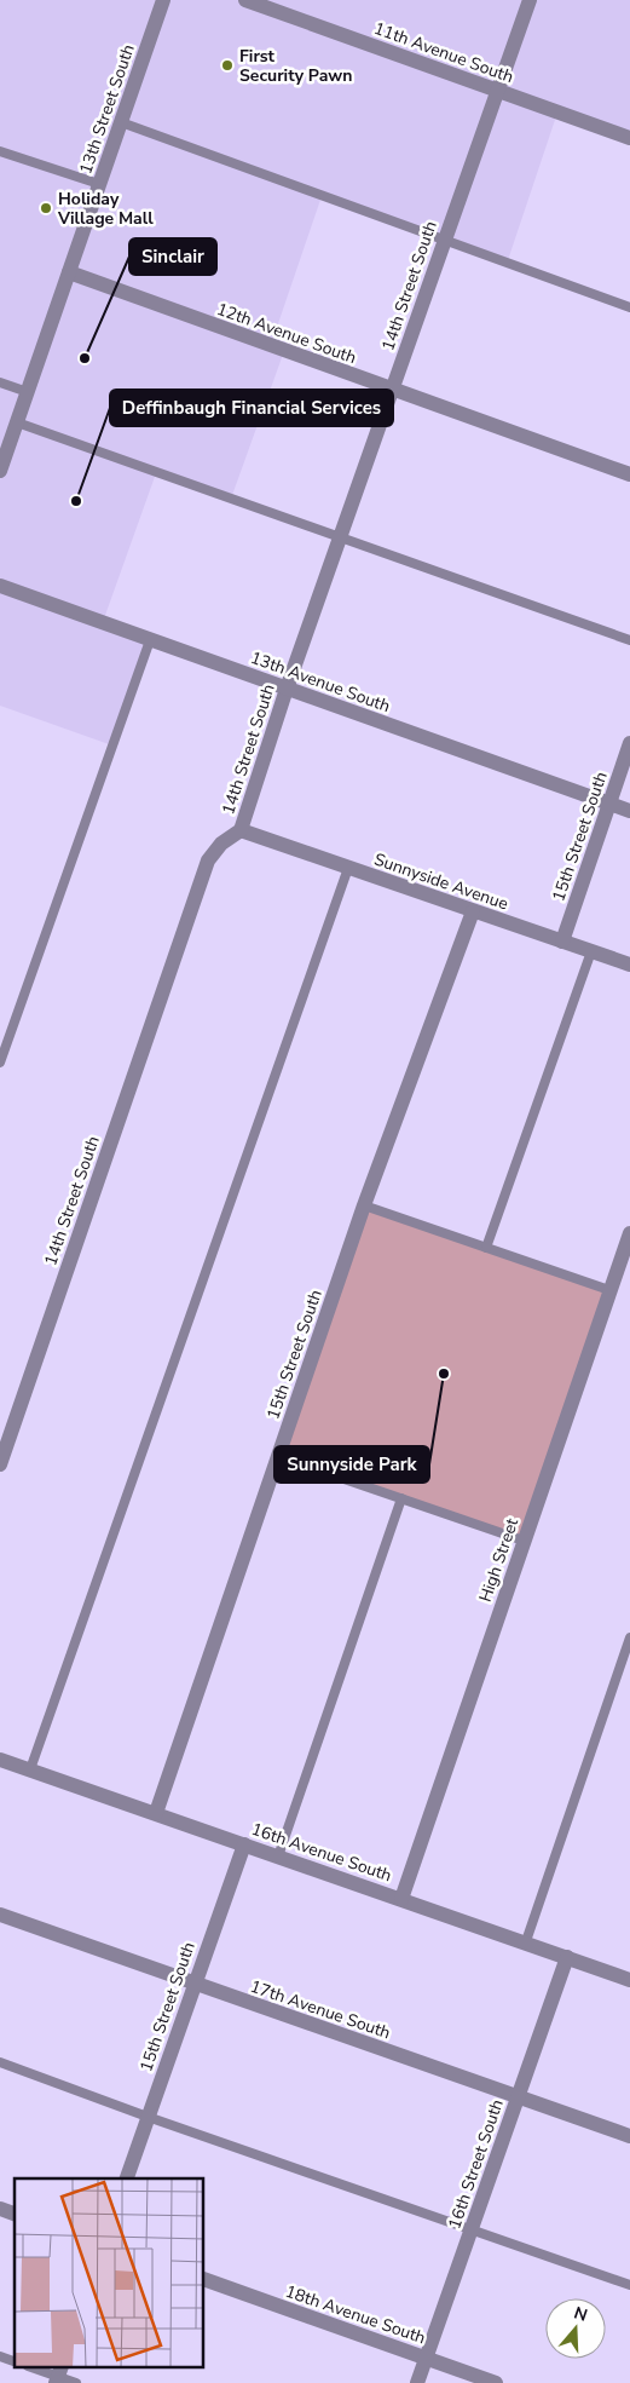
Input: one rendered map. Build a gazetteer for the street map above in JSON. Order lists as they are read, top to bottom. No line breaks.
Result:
{"streets":{"street":["11th Avenue South","13th Street South","14th Street South","12th Avenue South","13th Avenue South","15th Street South","Sunnyside Avenue","High Street","16th Avenue South","17th Avenue South","16th Street South","18th Avenue South"]},"crossings":[["11th Avenue South","14th Street South"],["13th Street South","12th Avenue South"],["14th Street South","12th Avenue South"],["14th Street South","13th Avenue South"],["14th Street South","Sunnyside Avenue"],["13th Avenue South","15th Street South"],["15th Street South","Sunnyside Avenue"],["15th Street South","16th Avenue South"],["15th Street South","17th Avenue South"],["High Street","16th Avenue South"],["16th Avenue South","16th Street South"],["17th Avenue South","16th Street South"],["16th Street South","18th Avenue South"]],"places":["First Security Pawn","Holiday Village Mall","Sinclair","Deffinbaugh Financial Services","Sunnyside Park"],"north":"top"}
